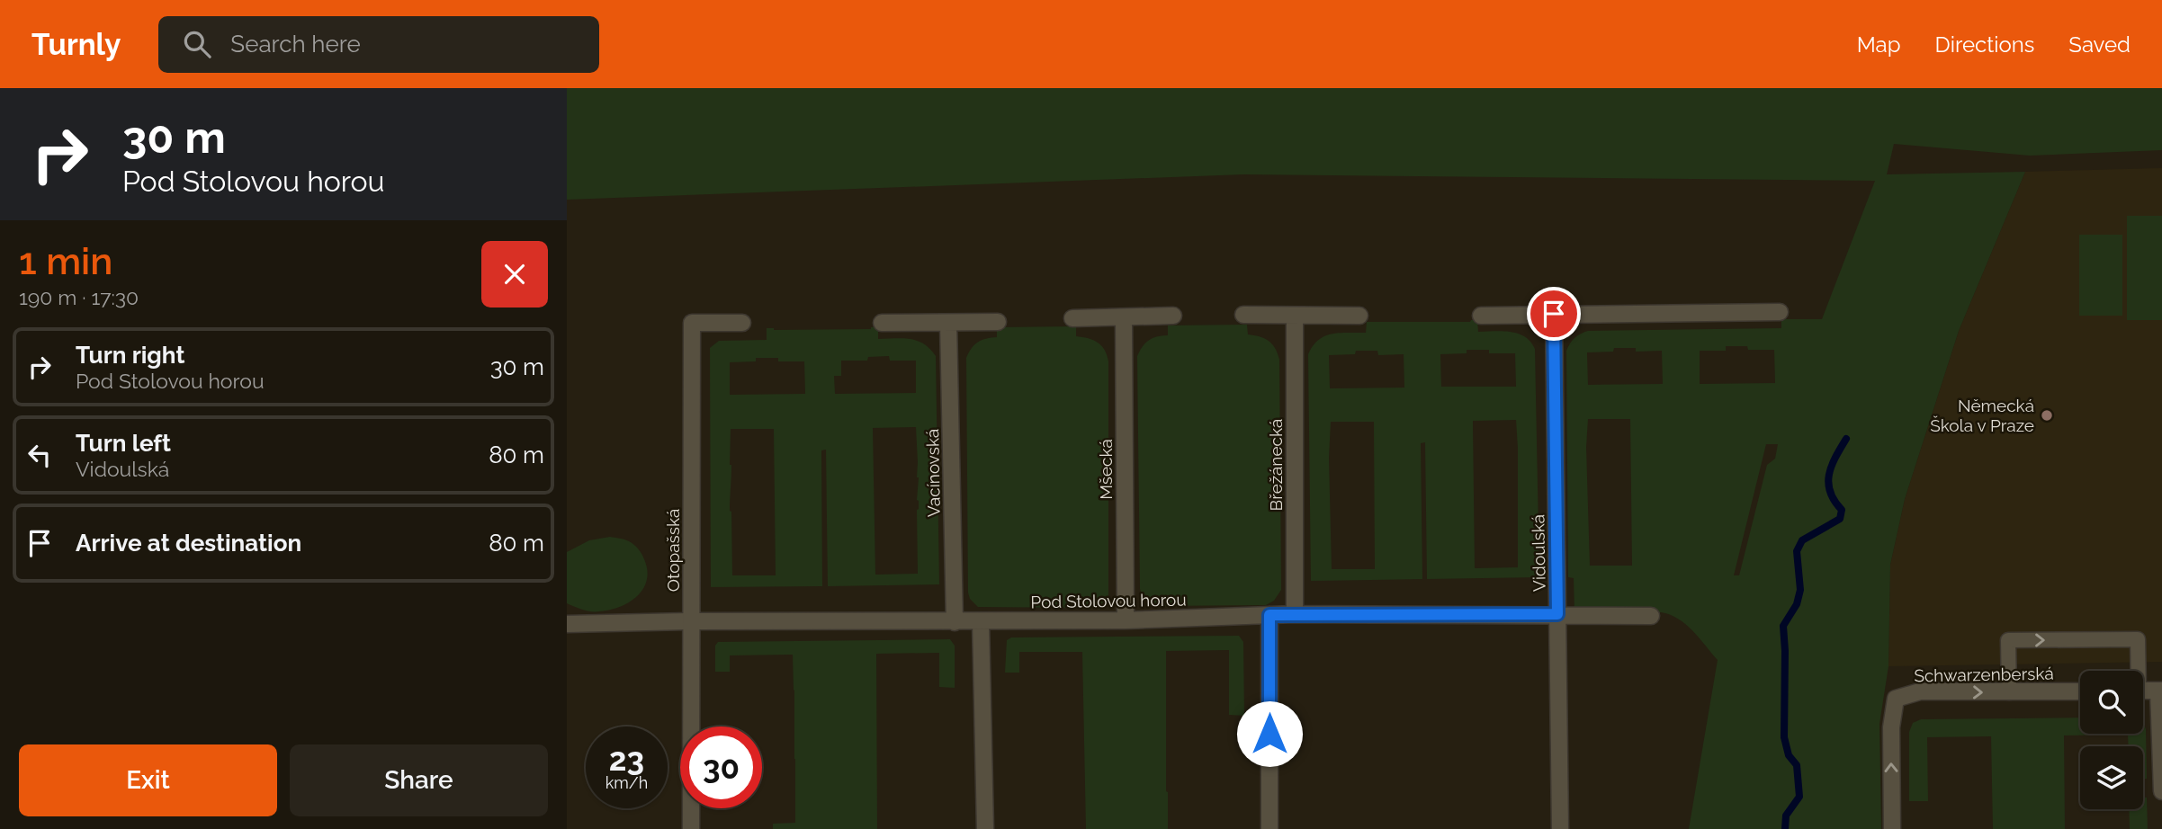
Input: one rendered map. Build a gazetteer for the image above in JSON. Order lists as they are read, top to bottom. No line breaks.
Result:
{"streets":{"street":["Břežánecká","Mšecká","Vacínovská","Otopašská","Vidoulská","Pod Stolovou horou","Schwarzenberská"]},"crossings":[["Břežánecká","Pod Stolovou horou"],["Mšecká","Pod Stolovou horou"],["Vacínovská","Pod Stolovou horou"],["Otopašská","Pod Stolovou horou"],["Vidoulská","Pod Stolovou horou"]],"places":["Německá Škola v Praze"],"page":{"header":"Turnly","search":"Search here","nav":["Map","Directions","Saved"],"turn":["30 m","Pod Stolovou horou"],"heading":["1 min","190 m · 17:30"],"list":[{"name":"Turn right","note":"Pod Stolovou horou","value":"30 m"},{"name":"Turn left","note":"Vidoulská","value":"80 m"},{"name":"Arrive at destination","value":"80 m"}],"speed":"23 km/h","limit":"30","buttons":["Exit","Share"]}}
